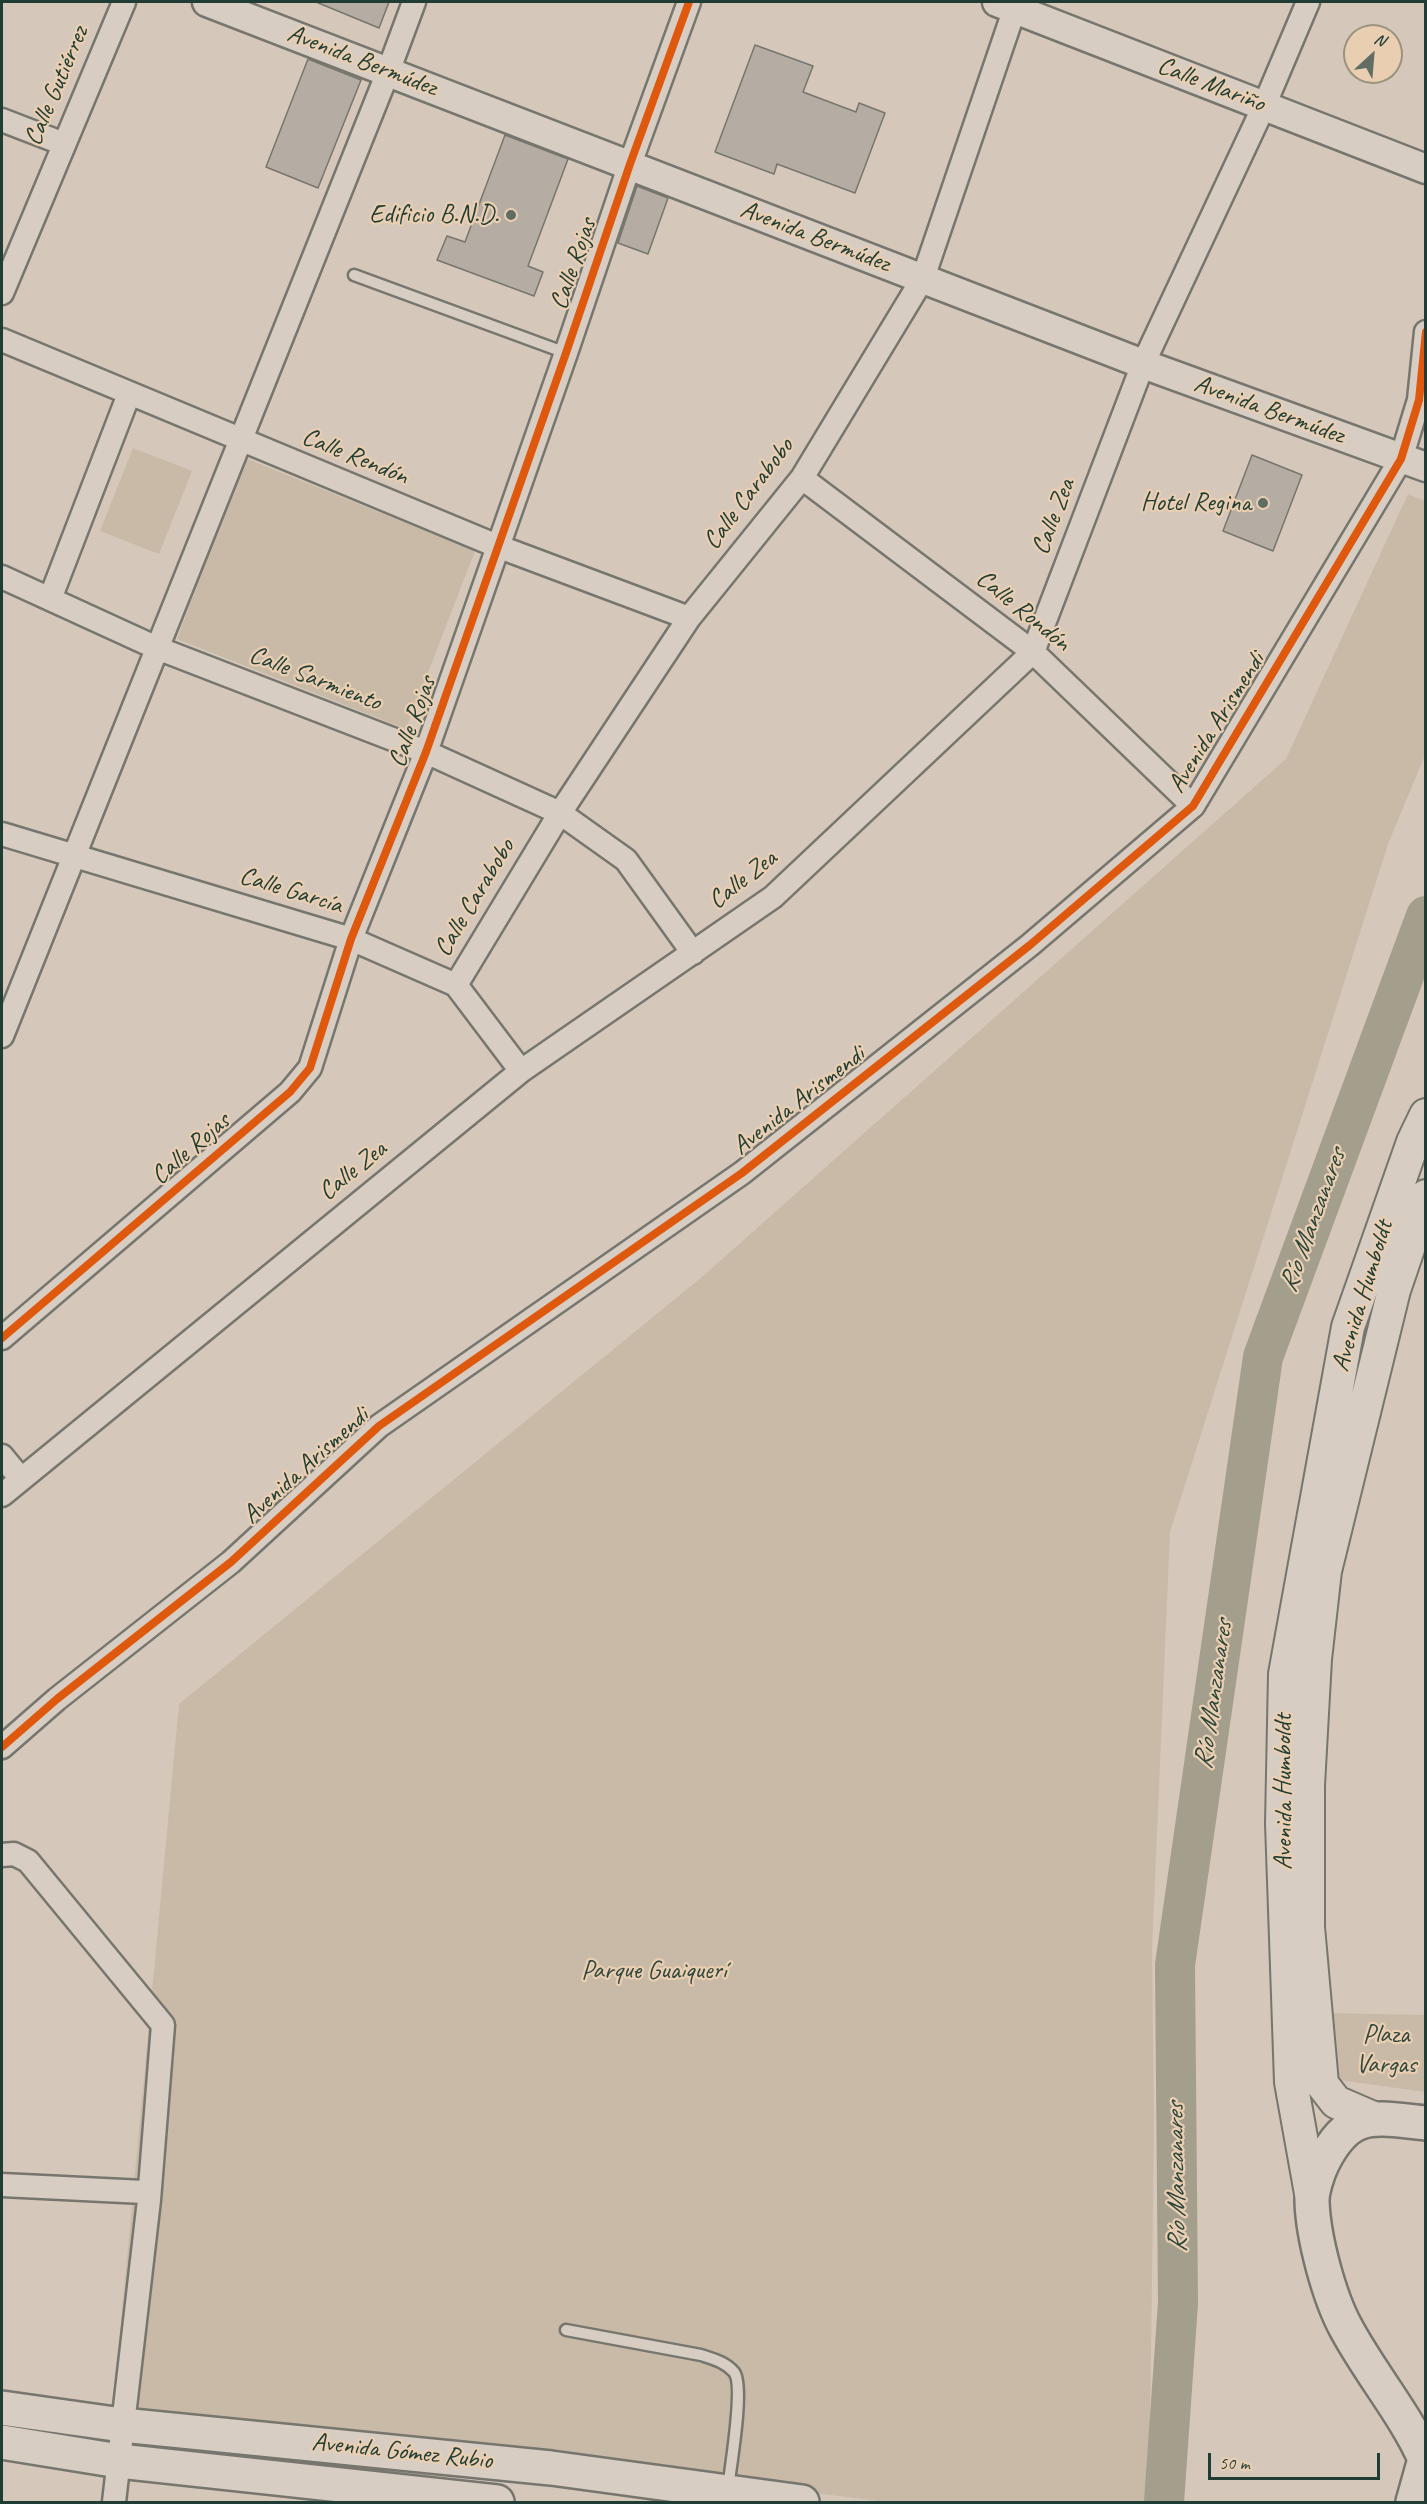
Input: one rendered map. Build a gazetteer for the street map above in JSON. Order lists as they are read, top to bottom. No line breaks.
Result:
{"streets":{"main road":["Avenida Humboldt","Avenida Gómez Rubio"],"street":["Avenida Bermúdez","Calle Mariño","Calle Gutiérrez","Calle Rojas","Calle Rendón","Calle Carabobo","Calle Zea","Calle Rondón","Calle Sarmiento","Avenida Arismendi","Calle García"]},"crossings":[["Avenida Bermúdez","Calle Rojas"],["Avenida Bermúdez","Calle Carabobo"],["Avenida Bermúdez","Calle Zea"],["Avenida Bermúdez","Avenida Arismendi"],["Calle Mariño","Calle Carabobo"],["Calle Mariño","Calle Zea"],["Calle Rojas","Calle Rendón"],["Calle Rojas","Calle Sarmiento"],["Calle Rojas","Calle García"],["Calle Rendón","Calle Carabobo"],["Calle Carabobo","Calle Rondón"],["Calle Carabobo","Calle Sarmiento"],["Calle Carabobo","Calle García"],["Calle Zea","Calle Rondón"],["Calle Zea","Calle Sarmiento"],["Calle Zea","Calle García"],["Calle Rondón","Avenida Arismendi"]],"water":["Río Manzanares"],"parks":["Parque Guaiquerí","Plaza Vargas"],"places":["Edificio B.N.D.","Hotel Regina"],"scale_bar":"50 m","north":"top right"}
